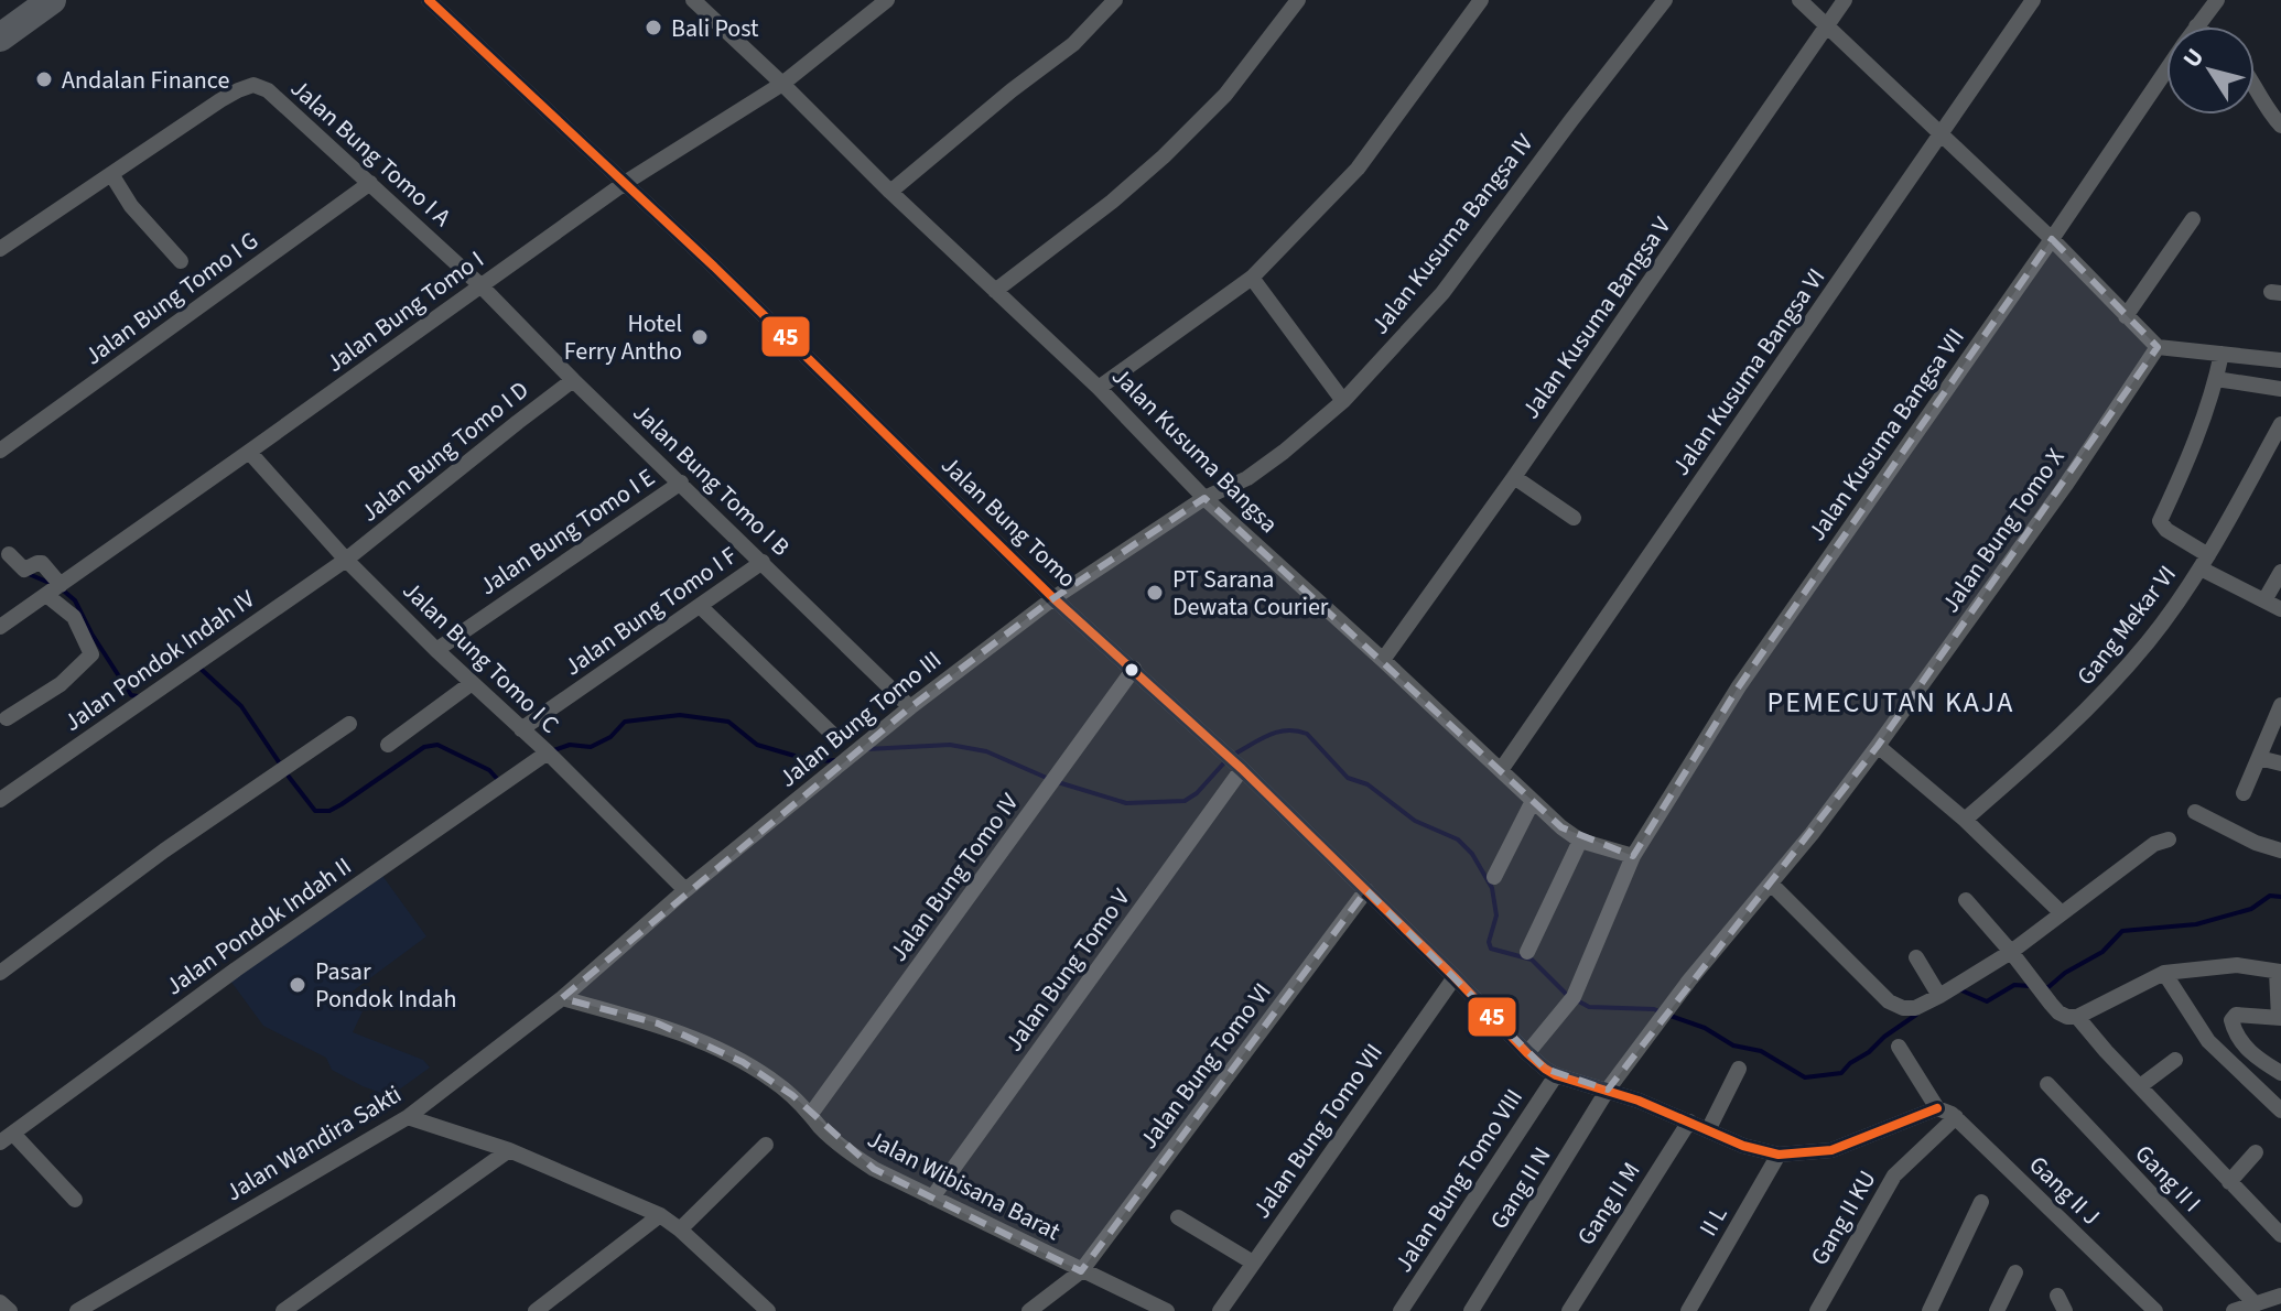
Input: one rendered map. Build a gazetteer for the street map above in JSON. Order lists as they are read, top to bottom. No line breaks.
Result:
{"streets":{"street":["Jalan Bung Tomo I A","Jalan Kusuma Bangsa IV","Jalan Bung Tomo I G","Jalan Bung Tomo I","Jalan Kusuma Bangsa V","Jalan Kusuma Bangsa VI","Jalan Kusuma Bangsa VII","Jalan Kusuma Bangsa","Jalan Bung Tomo I D","Jalan Bung Tomo I B","Jalan Bung Tomo","Jalan Bung Tomo X","Jalan Bung Tomo I E","Jalan Bung Tomo I F","Gang Mekar VI","Jalan Bung Tomo I C","Jalan Pondok Indah IV","Jalan Bung Tomo III","Jalan Bung Tomo IV","Jalan Pondok Indah II","Jalan Bung Tomo V","Jalan Bung Tomo VI","Jalan Bung Tomo VII","Jalan Wandira Sakti","Gang II I","Jalan Bung Tomo VIII","Jalan Wibisana Barat","Gang II N","Gang II J","Gang II M","Gang II KU","II L"]},"crossings":[["Jalan Bung Tomo I A","Jalan Bung Tomo I G"],["Jalan Bung Tomo I A","Jalan Bung Tomo I"],["Jalan Bung Tomo I A","Jalan Bung Tomo I B"],["Jalan Kusuma Bangsa IV","Jalan Kusuma Bangsa"],["Jalan Kusuma Bangsa IV","Jalan Bung Tomo III"],["Jalan Bung Tomo I","Jalan Kusuma Bangsa"],["Jalan Bung Tomo I","Jalan Bung Tomo I B"],["Jalan Bung Tomo I","Jalan Bung Tomo"],["Jalan Bung Tomo I","Jalan Bung Tomo I C"],["Jalan Kusuma Bangsa V","Jalan Kusuma Bangsa"],["Jalan Kusuma Bangsa VI","Jalan Kusuma Bangsa"],["Jalan Kusuma Bangsa VII","Jalan Kusuma Bangsa"],["Jalan Kusuma Bangsa VII","Jalan Bung Tomo"],["Jalan Kusuma Bangsa","Jalan Bung Tomo III"],["Jalan Bung Tomo I D","Jalan Bung Tomo I B"],["Jalan Bung Tomo I D","Jalan Bung Tomo I C"],["Jalan Bung Tomo I D","Jalan Pondok Indah IV"],["Jalan Bung Tomo I B","Jalan Bung Tomo I E"],["Jalan Bung Tomo I B","Jalan Bung Tomo I F"],["Jalan Bung Tomo I B","Jalan Bung Tomo III"],["Jalan Bung Tomo","Jalan Bung Tomo III"],["Jalan Bung Tomo","Jalan Bung Tomo IV"],["Jalan Bung Tomo","Jalan Bung Tomo V"],["Jalan Bung Tomo","Jalan Bung Tomo VI"],["Jalan Bung Tomo","Jalan Bung Tomo VII"],["Jalan Bung Tomo","Jalan Bung Tomo VIII"],["Jalan Bung Tomo X","Gang II N"],["Jalan Bung Tomo I E","Jalan Bung Tomo I C"],["Jalan Bung Tomo I F","Jalan Bung Tomo I C"],["Jalan Bung Tomo I C","Jalan Pondok Indah IV"],["Jalan Bung Tomo I C","Jalan Bung Tomo III"],["Jalan Bung Tomo I C","Jalan Pondok Indah II"],["Jalan Bung Tomo III","Jalan Wandira Sakti"],["Jalan Bung Tomo III","Jalan Wibisana Barat"],["Jalan Bung Tomo IV","Jalan Wibisana Barat"],["Jalan Bung Tomo V","Jalan Wibisana Barat"],["Jalan Bung Tomo VI","Jalan Wibisana Barat"],["Jalan Wandira Sakti","Jalan Wibisana Barat"],["Gang II J","Gang II KU"]],"districts":["PEMECUTAN KAJA"],"places":["Bali Post","Andalan Finance","Hotel Ferry Antho","PT Sarana Dewata Courier","Pasar Pondok Indah"],"lines":["transit line 45"],"north":"top left"}
